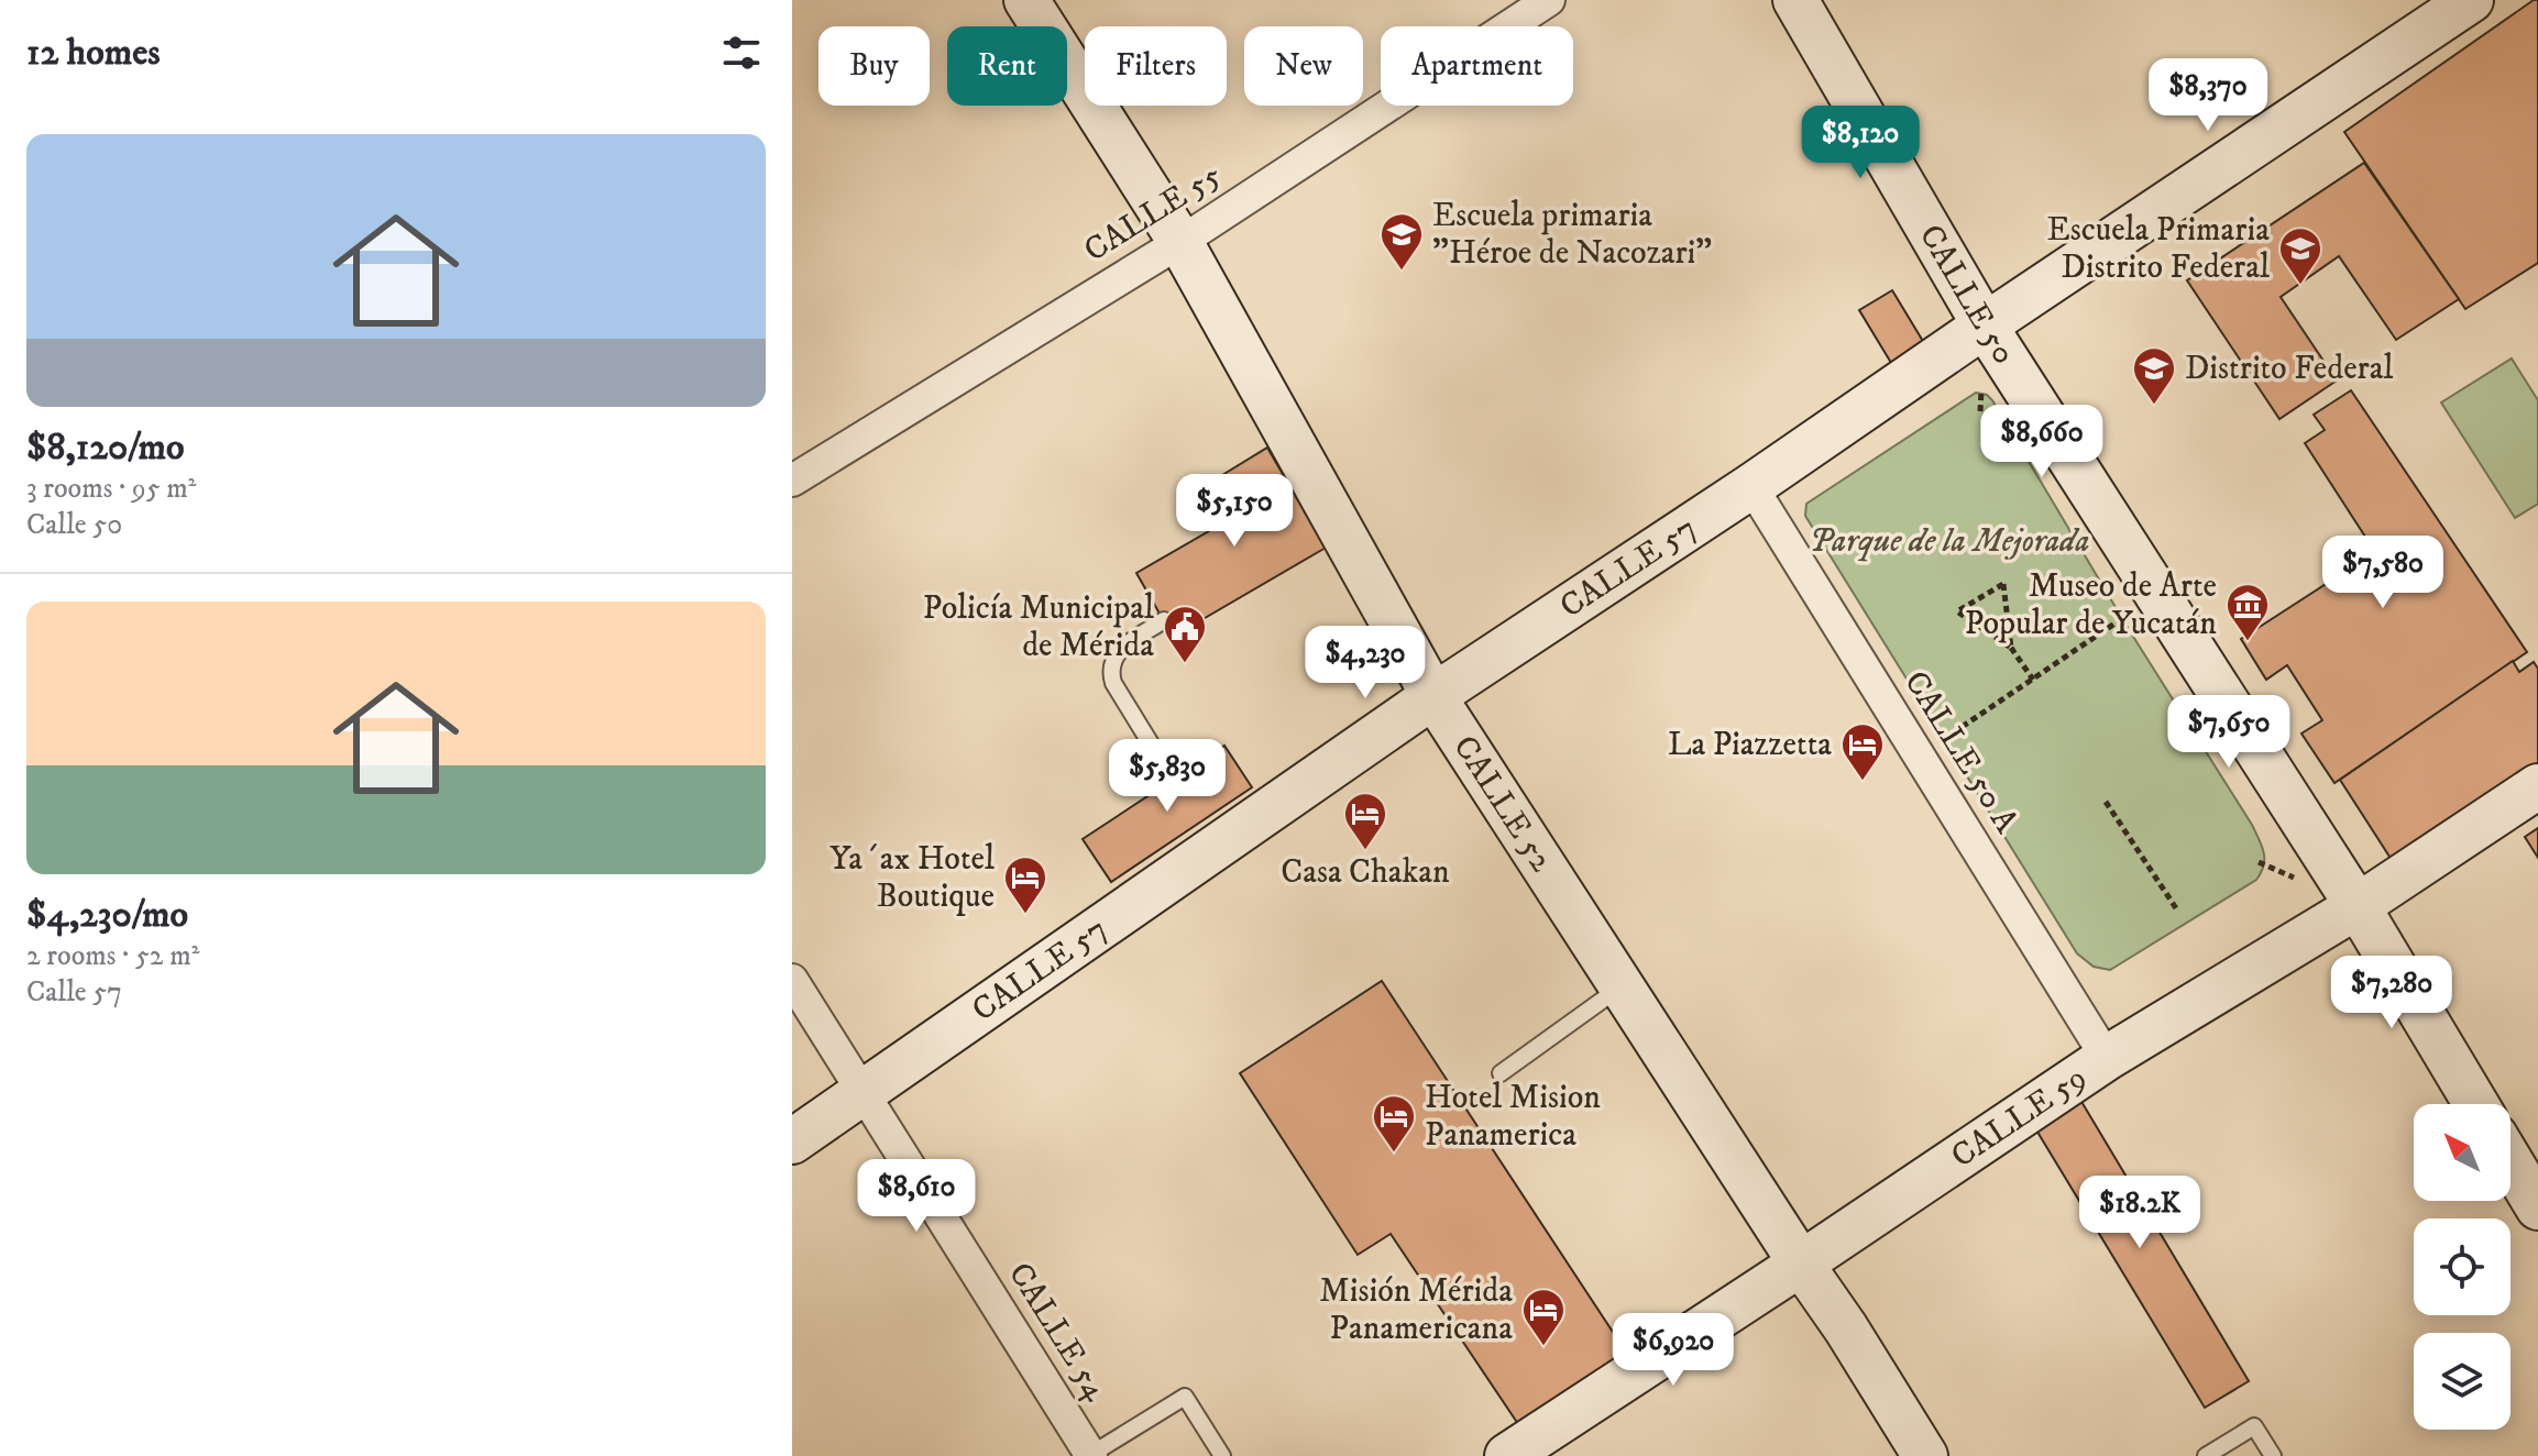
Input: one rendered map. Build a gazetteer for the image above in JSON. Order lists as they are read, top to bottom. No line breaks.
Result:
{"streets":{"main road":["CALLE 50","CALLE 57","CALLE 52","CALLE 59"],"street":["CALLE 55","CALLE 50 A","CALLE 54"]},"crossings":[["CALLE 55","CALLE 52"],["CALLE 50","CALLE 57"],["CALLE 50","CALLE 59"],["CALLE 57","CALLE 50 A"],["CALLE 57","CALLE 52"],["CALLE 57","CALLE 54"],["CALLE 50 A","CALLE 59"],["CALLE 52","CALLE 59"]],"parks":["Parque de la Mejorada"],"places":{"school or university":["Escuela primaria \"Héroe de Nacozari\"","Escuela Primaria Distrito Federal","Distrito Federal"],"museum":["Museo de Arte Popular de Yucatán"],"public building":["Policía Municipal de Mérida"],"hotel":["La Piazzetta","Casa Chakan","Ya´ax Hotel Boutique","Hotel Mision Panamerica","Misión Mérida Panamericana"]},"north":"top left","page":{"heading":"12 homes","chip":["Buy","Rent","Filters","New","Apartment"],"price":["$8,370","$8,120","$8,660","$5,150","$7,580","$4,230","$7,650","$5,830","$7,280","$8,610","$18.2K","$6,920"],"list":[{"name":"$8,120/mo","note":"3 rooms · 95 m² · Calle 50"},{"name":"$4,230/mo","note":"2 rooms · 52 m² · Calle 57"}]}}
